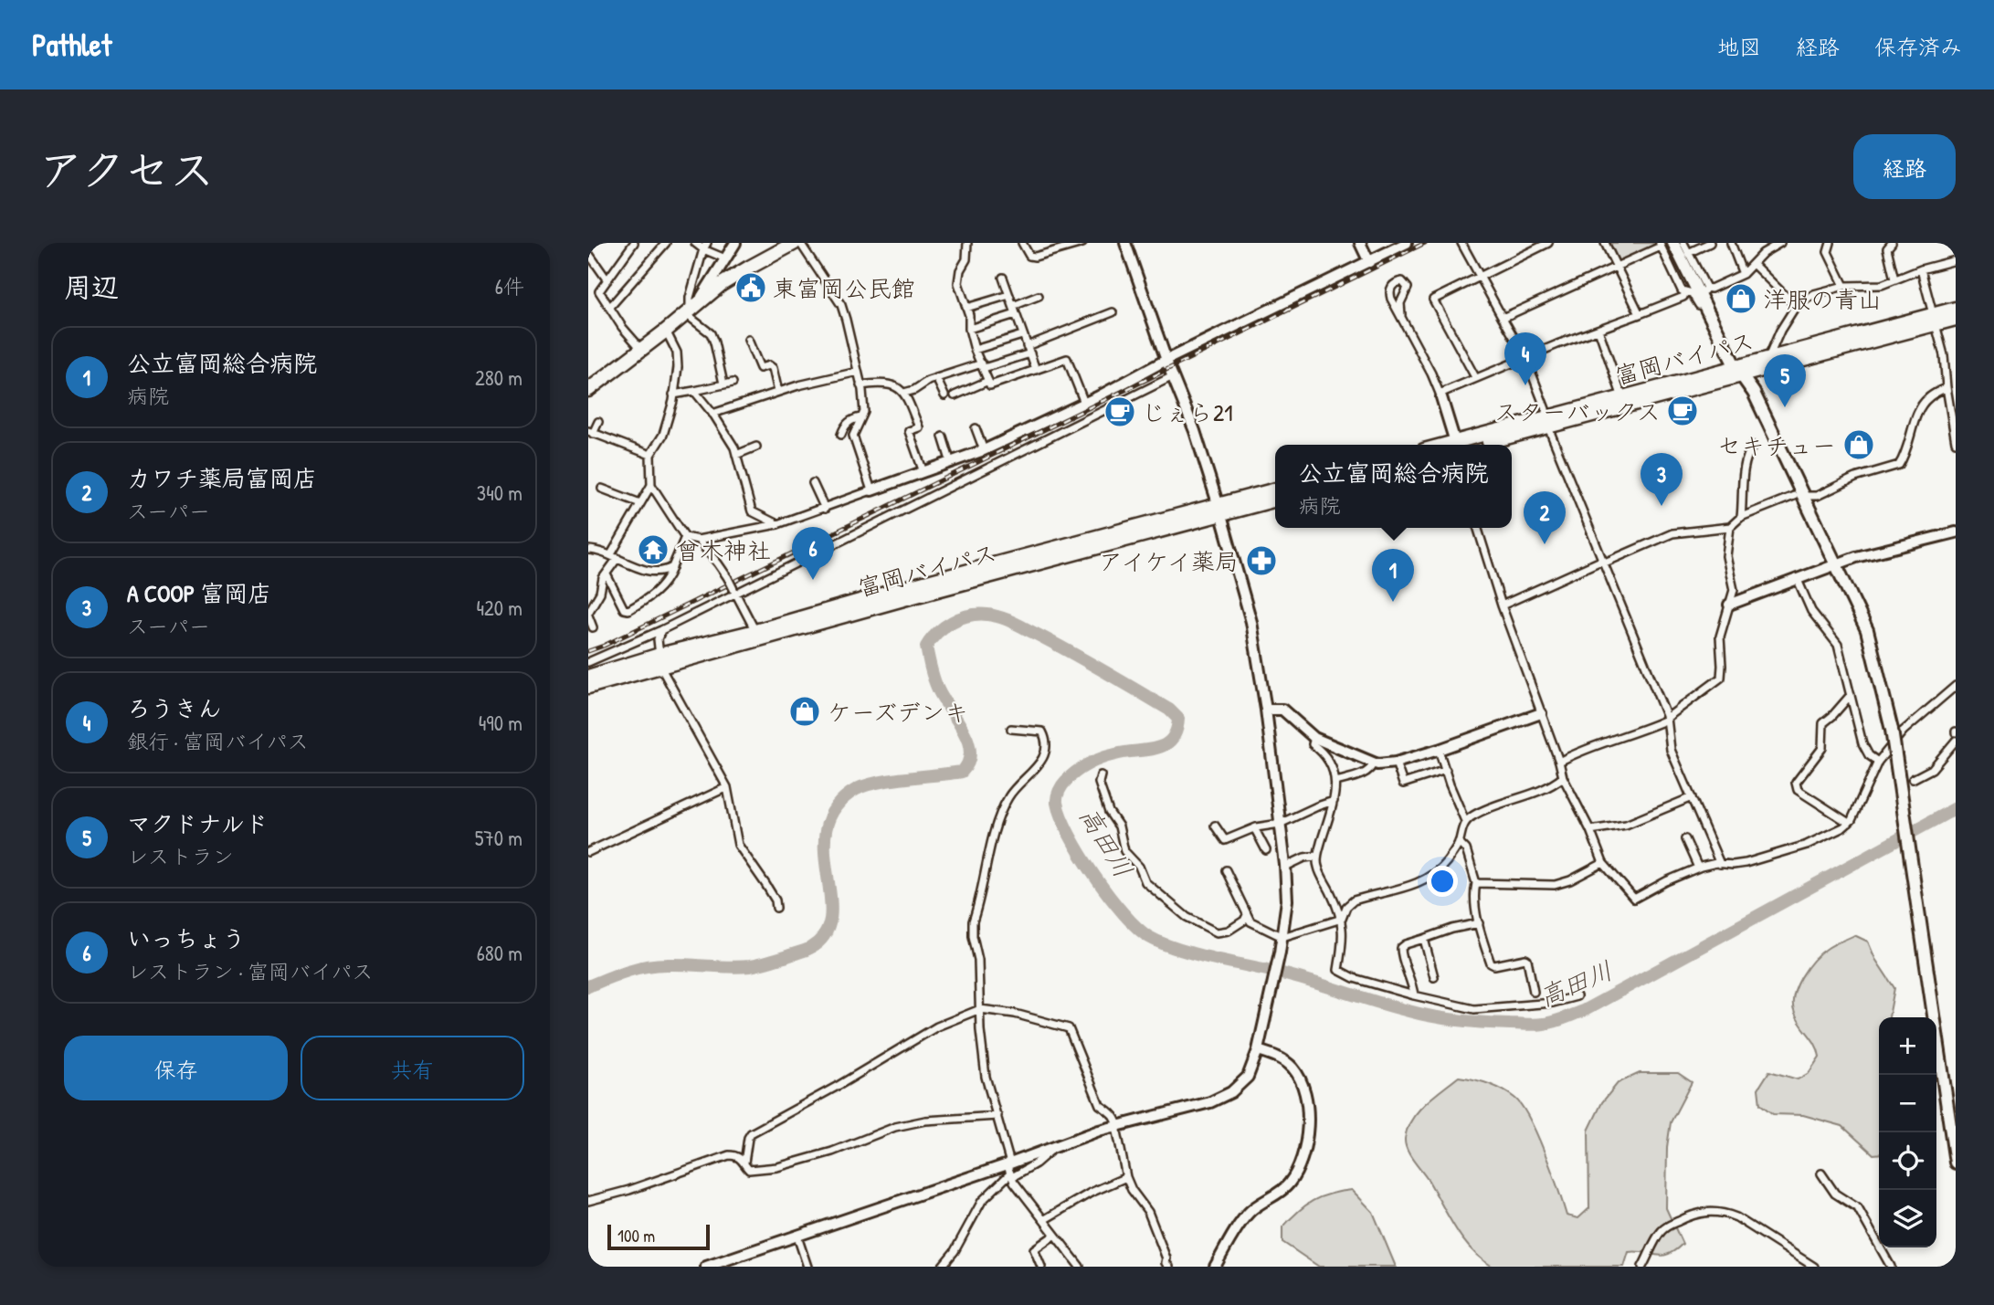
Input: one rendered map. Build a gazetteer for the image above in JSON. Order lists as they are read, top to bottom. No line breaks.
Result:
{"streets":{"highway":["富岡バイパス"]},"water":["高田川"],"places":{"public building":["東富岡公民館"],"shop":["洋服の青山","セキチュー","ケーズデンキ"],"cafe":["スターバックス","じぇら21"],"temple":["曾木神社"],"pharmacy":["アイケイ薬局"]},"scale_bar":"100 m","page":{"header":"Pathlet","nav":["地図","経路","保存済み"],"title":"アクセス","buttons":["経路",["保存","共有"]],"heading":["周辺","6件"],"list":[{"mark":"1","name":"公立富岡総合病院","note":"病院","value":"280 m"},{"mark":"2","name":"カワチ薬局富岡店","note":"スーパー","value":"340 m"},{"mark":"3","name":"A COOP 富岡店","note":"スーパー","value":"420 m"},{"mark":"4","name":"ろうきん","note":"銀行 · 富岡バイパス","value":"490 m"},{"mark":"5","name":"マクドナルド","note":"レストラン","value":"570 m"},{"mark":"6","name":"いっちょう","note":"レストラン · 富岡バイパス","value":"680 m"}],"pins":["4","5","3","2","6","1"],"popup":["公立富岡総合病院","病院"],"map_buttons":["+","−"],"scale":"100 m"}}
